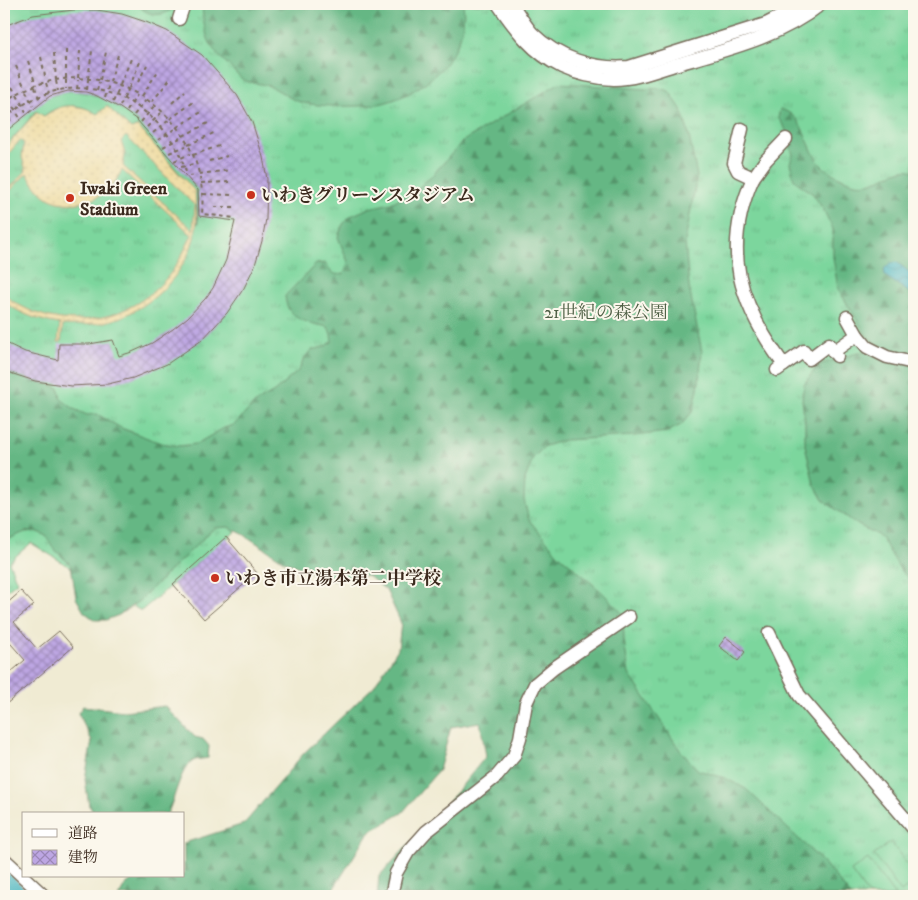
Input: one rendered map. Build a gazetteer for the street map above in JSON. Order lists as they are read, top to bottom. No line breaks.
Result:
{"parks":["21世紀の森公園"],"places":["いわきグリーンスタジアム","Iwaki Green Stadium","いわき市立湯本第二中学校"],"legend":["道路","建物"]}
